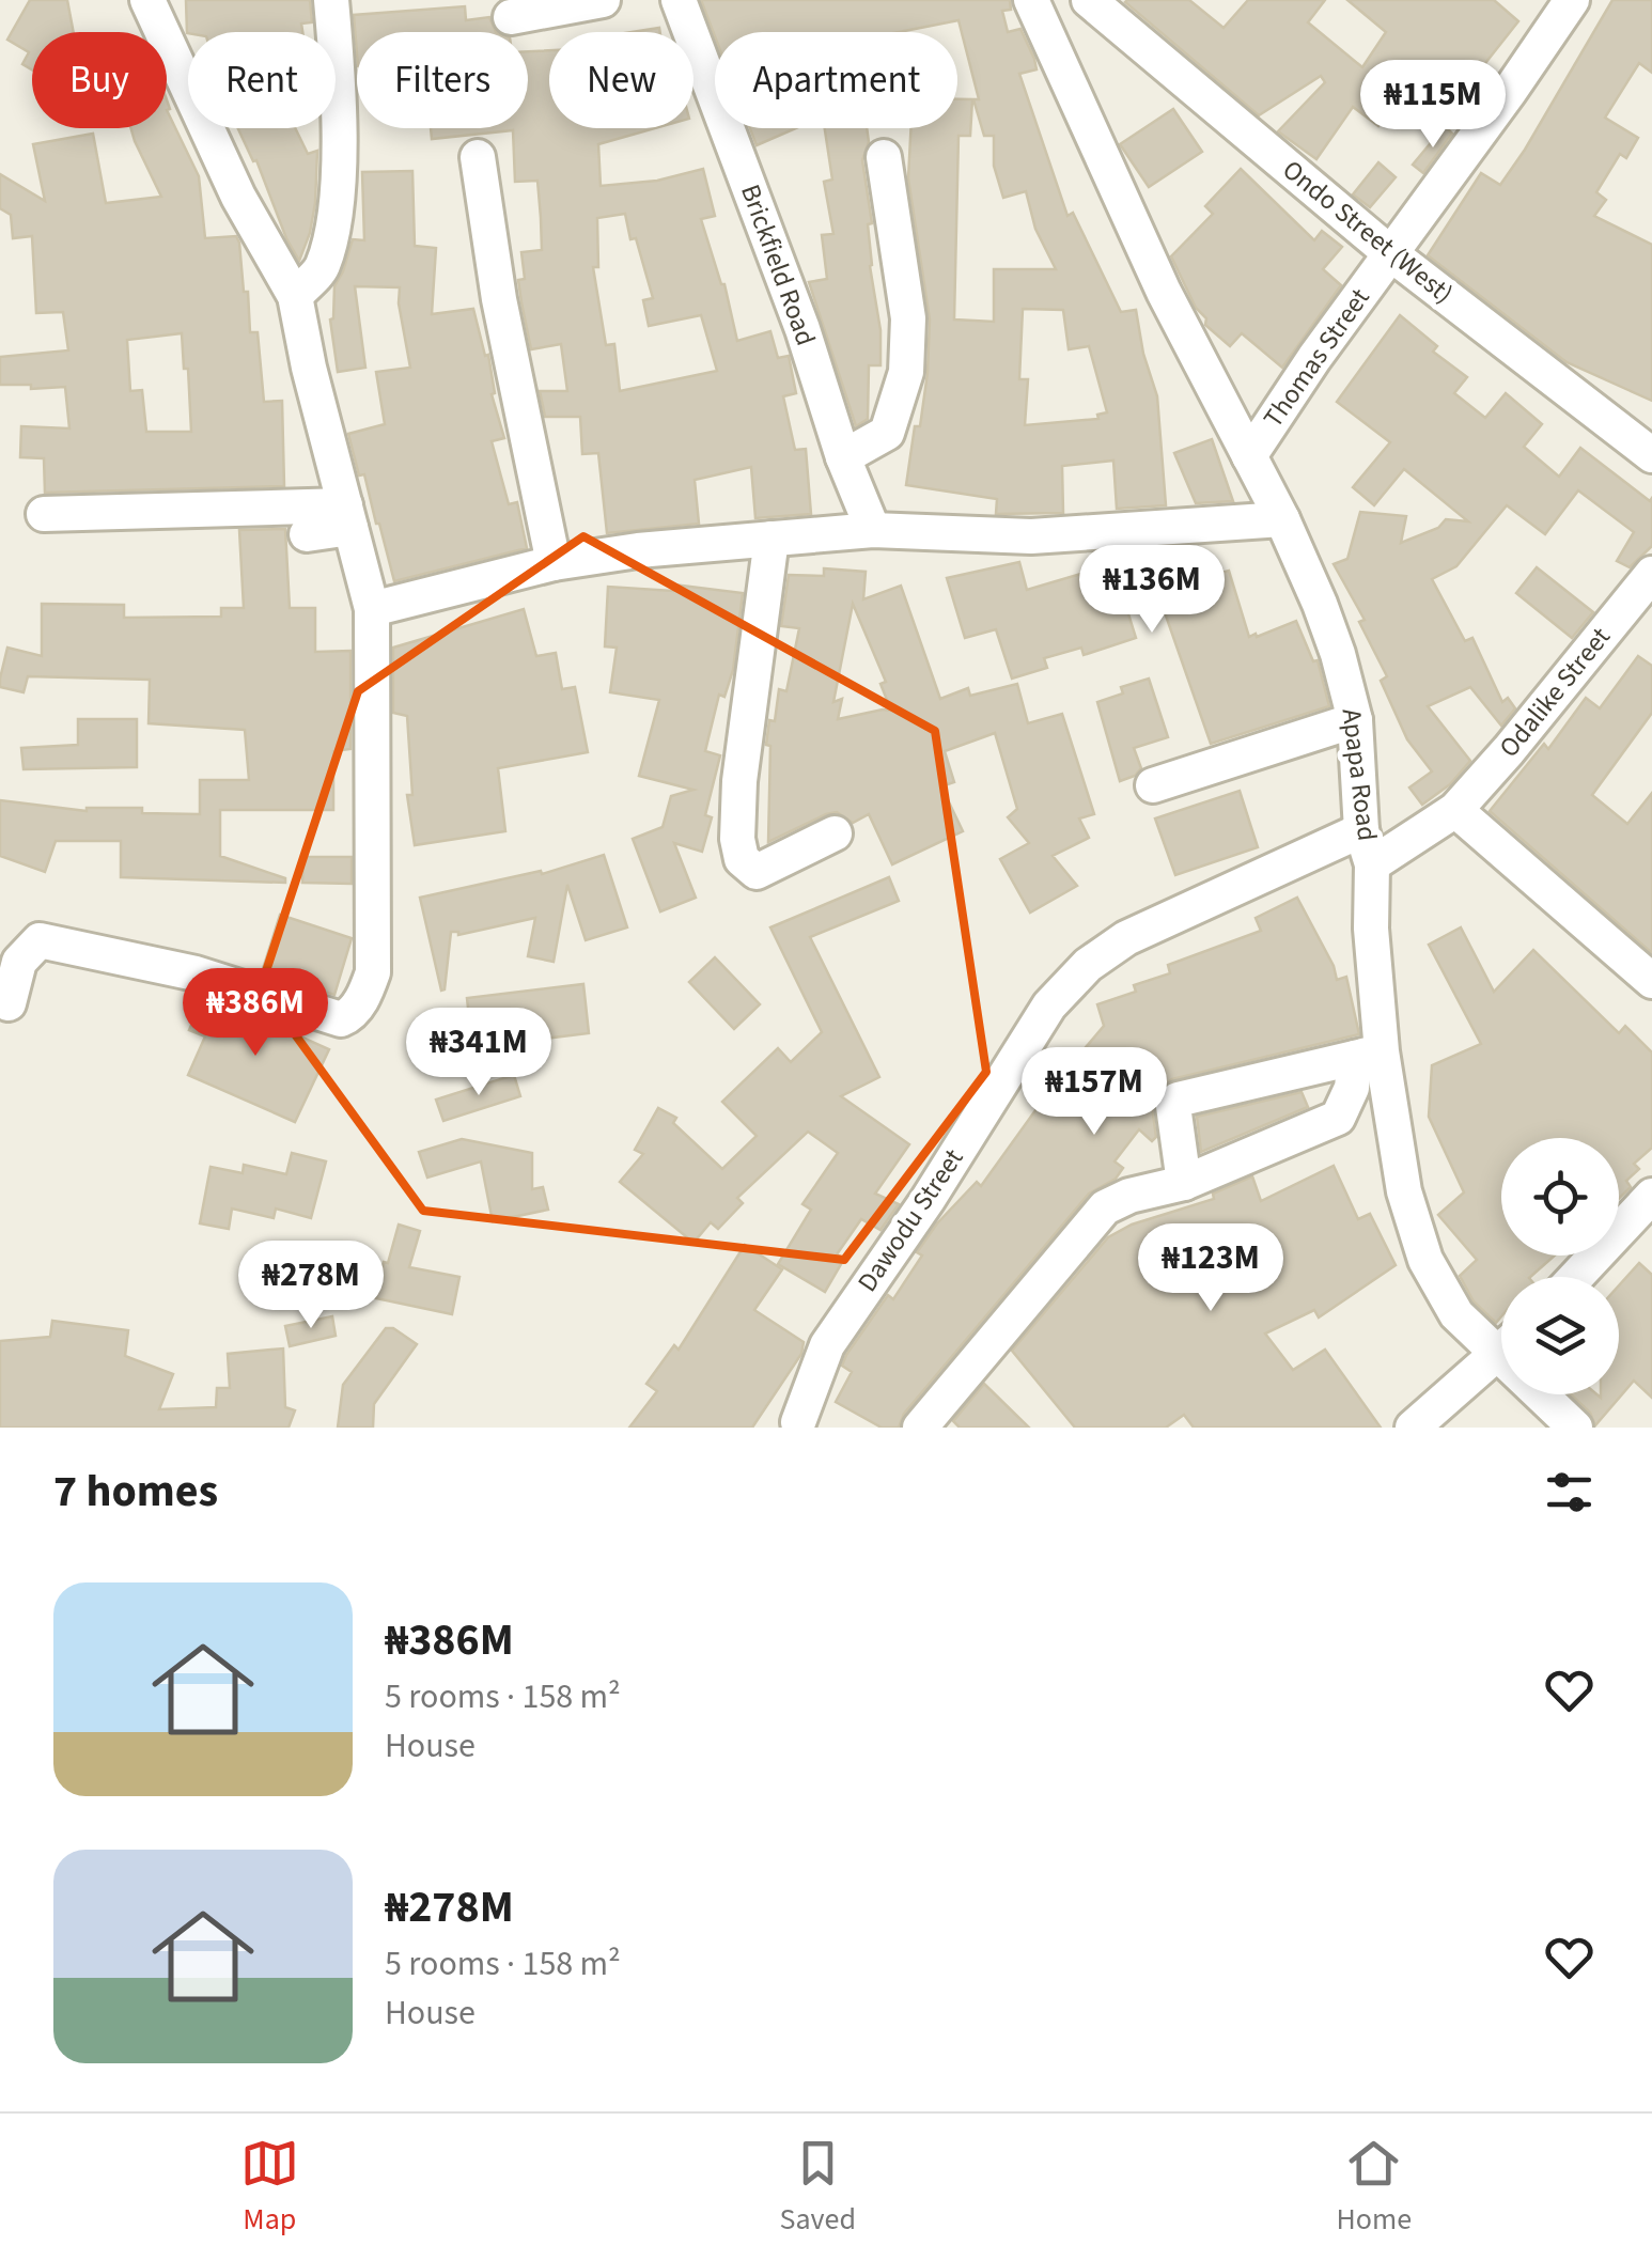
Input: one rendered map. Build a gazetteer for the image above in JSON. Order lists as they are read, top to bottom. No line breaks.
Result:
{"streets":{"street":["Ondo Street (West)","Brickfield Road","Thomas Street","Odalike Street","Apapa Road","Dawodu Street"]},"crossings":[["Ondo Street (West)","Thomas Street"],["Thomas Street","Apapa Road"],["Odalike Street","Apapa Road"],["Apapa Road","Dawodu Street"]],"page":{"chip":["Buy","Rent","Filters","New","Apartment"],"price":["₦115M","₦136M","₦386M","₦341M","₦157M","₦123M","₦278M"],"heading":"7 homes","list":[{"name":"₦386M","note":"5 rooms · 158 m² · House"},{"name":"₦278M","note":"5 rooms · 158 m² · House"}],"tabs":["Map","Saved","Home"]}}
